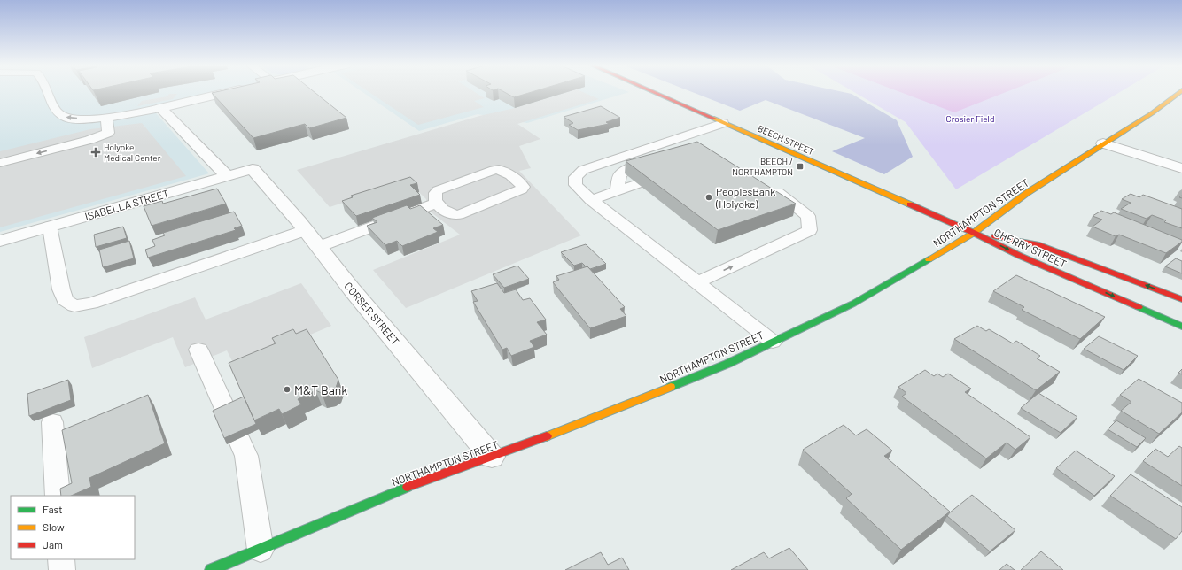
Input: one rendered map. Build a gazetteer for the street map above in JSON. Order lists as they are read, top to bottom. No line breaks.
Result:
{"streets":{"main road":["BEECH STREET","NORTHAMPTON STREET","CHERRY STREET"],"street":["ISABELLA STREET","CORSER STREET"]},"crossings":[["BEECH STREET","NORTHAMPTON STREET"],["BEECH STREET","CHERRY STREET"],["ISABELLA STREET","CORSER STREET"],["NORTHAMPTON STREET","CHERRY STREET"],["NORTHAMPTON STREET","CORSER STREET"]],"parks":["Crosier Field"],"places":{"health":["Holyoke Medical Center"],"transit":["BEECH / NORTHAMPTON"],"other":["PeoplesBank (Holyoke)","M&T Bank"]},"legend":["Fast","Slow","Jam"]}
